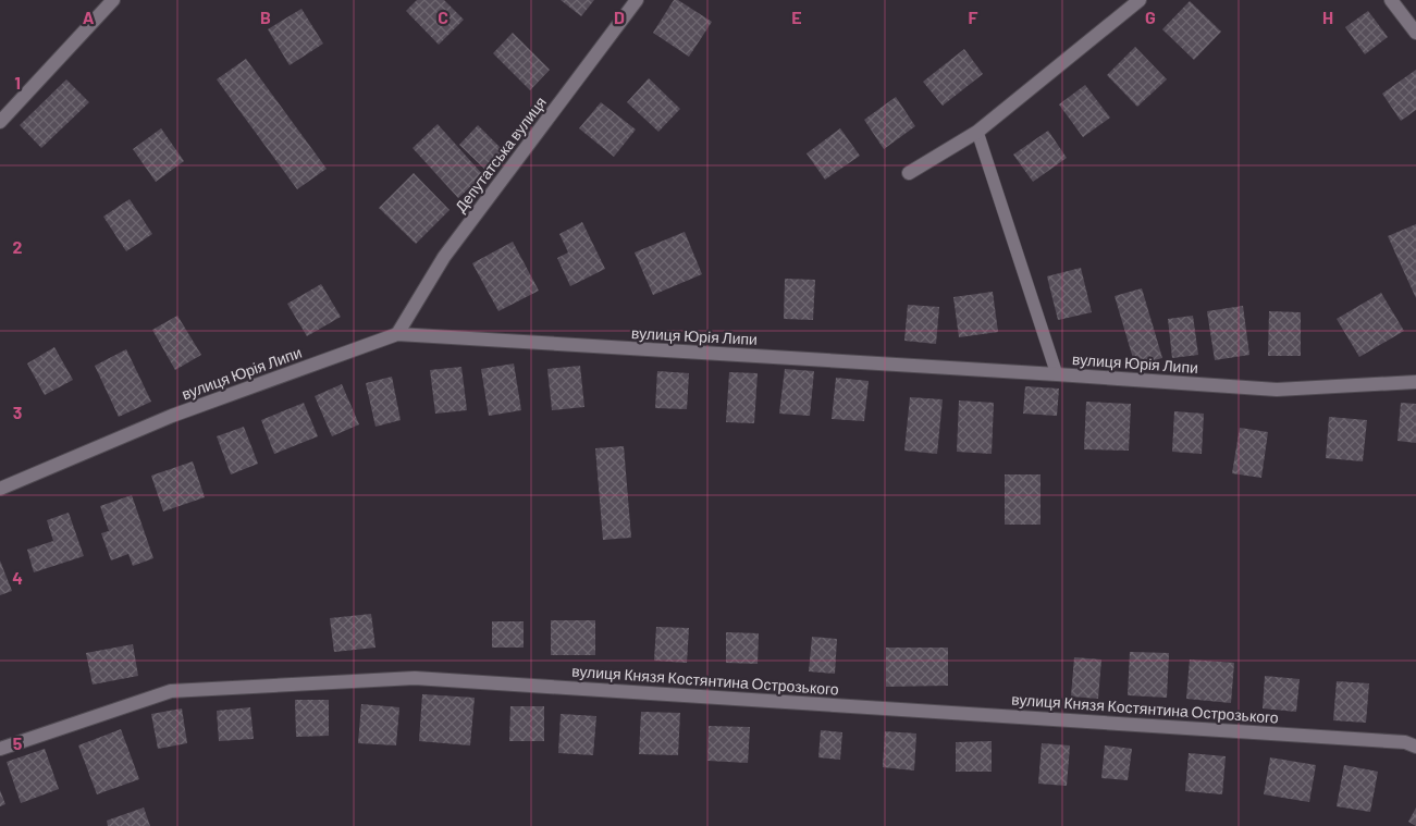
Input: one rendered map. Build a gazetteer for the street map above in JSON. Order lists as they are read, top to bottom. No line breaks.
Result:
{"streets":{"street":["Депутатська вулиця","вулиця Юрія Липи","вулиця Князя Костянтина Острозького"]},"crossings":[["Депутатська вулиця","вулиця Юрія Липи"]],"grid":{"columns":["A","B","C","D","E","F","G","H"],"rows":["1","2","3","4","5"]}}
